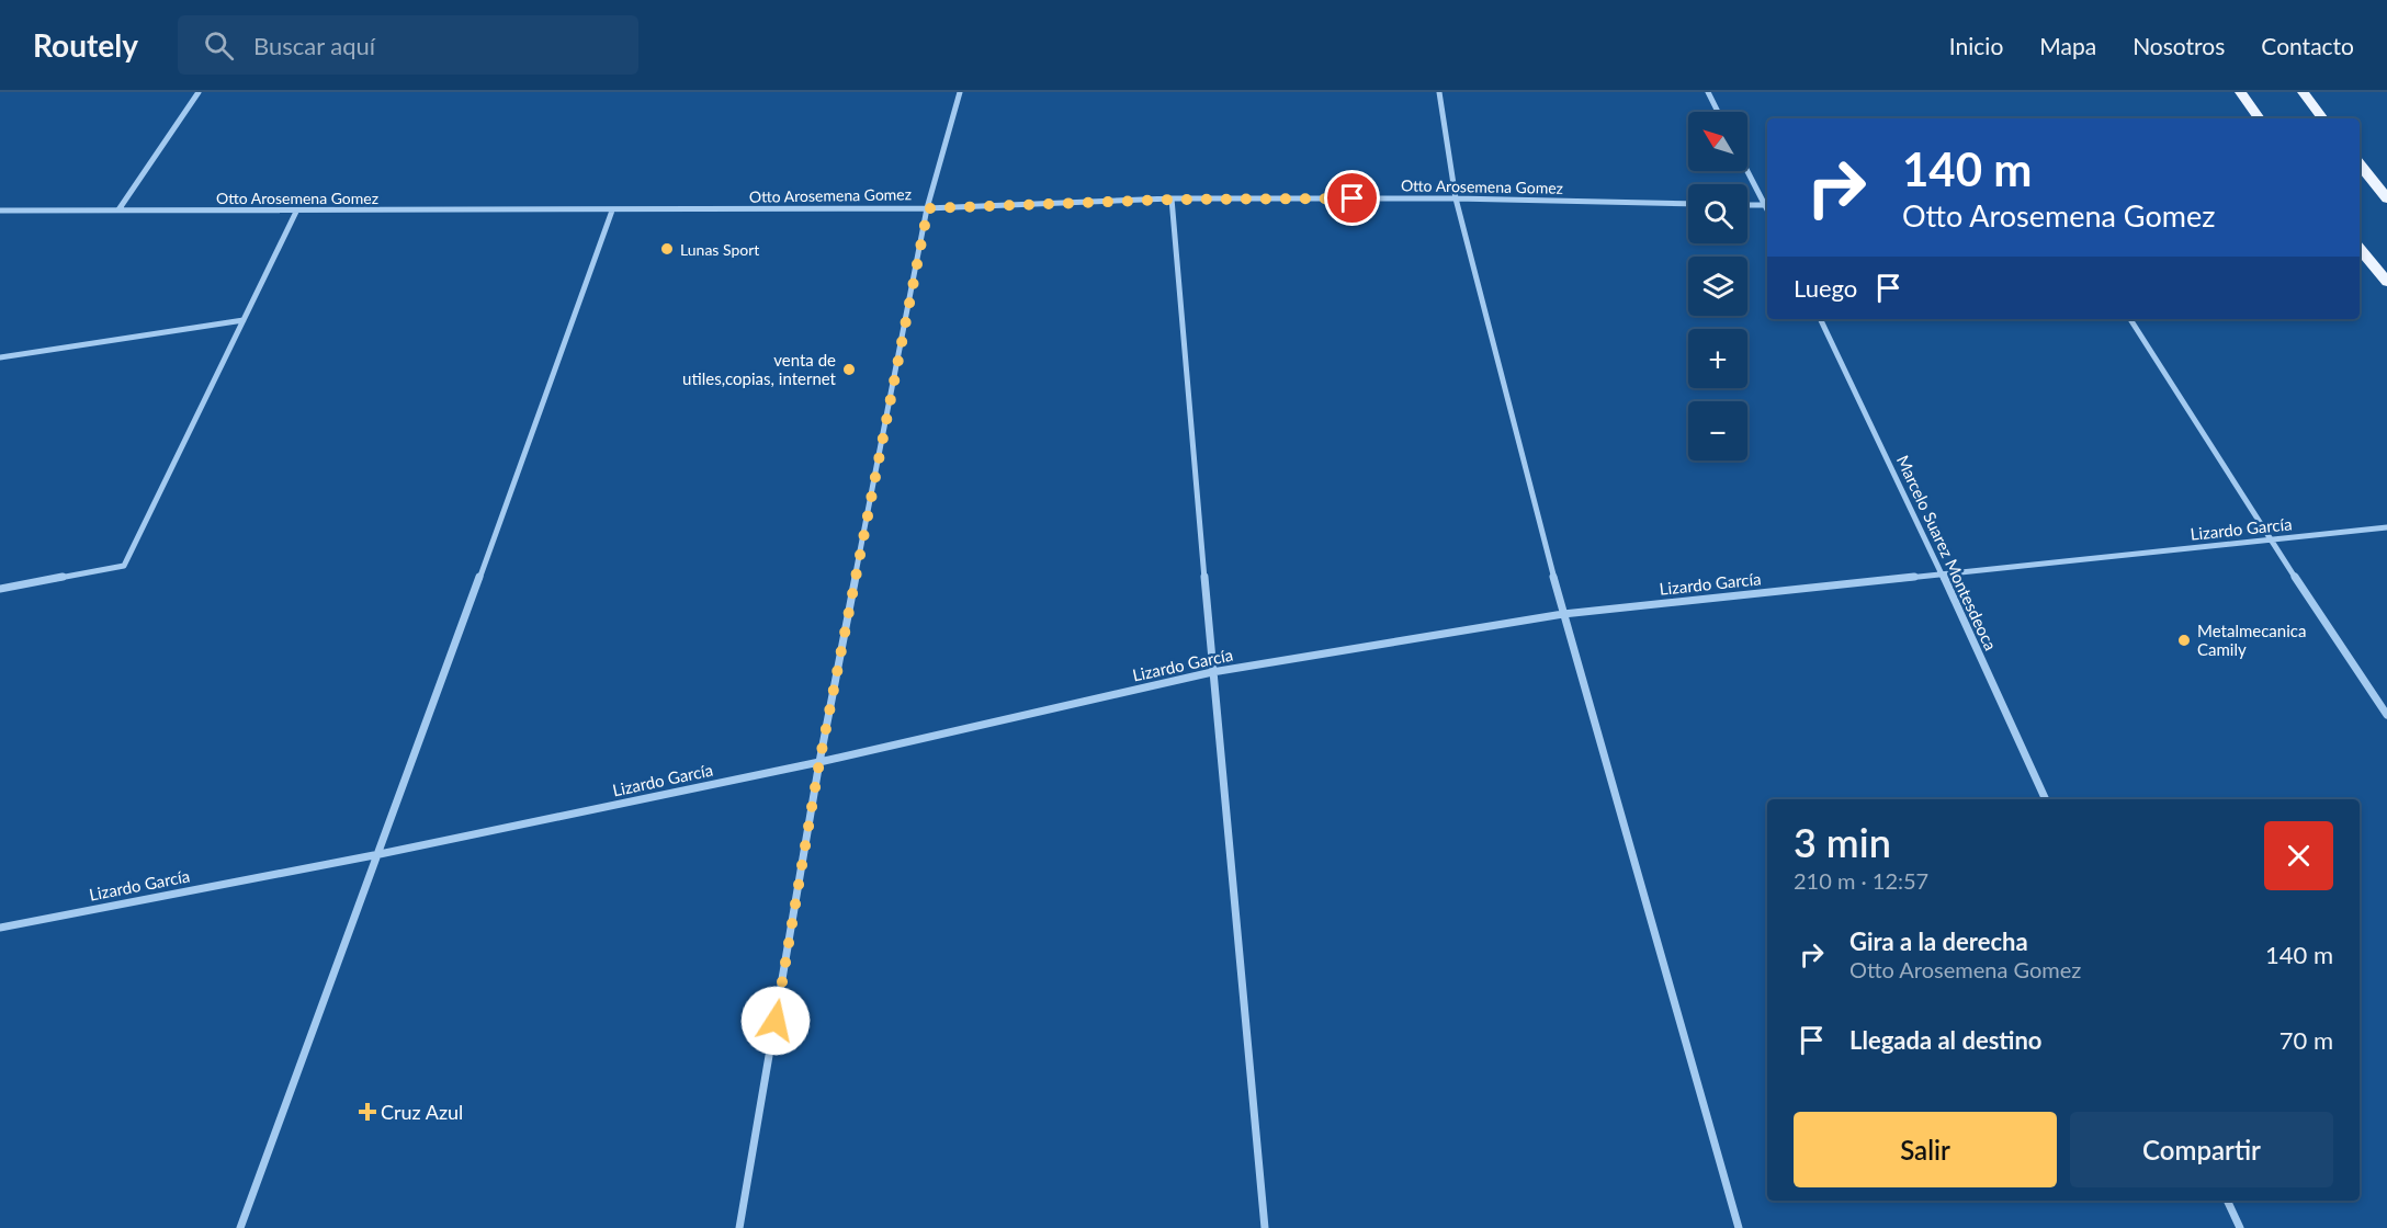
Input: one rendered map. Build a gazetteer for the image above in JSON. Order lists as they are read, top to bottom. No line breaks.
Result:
{"streets":{"street":["Otto Arosemena Gomez","Lizardo García","Marcelo Suarez Montesdeoca"]},"crossings":[["Lizardo García","Marcelo Suarez Montesdeoca"]],"places":{"other":["Lunas Sport","venta de utiles,copias, internet","Metalmecanica Camily"],"health":["Cruz Azul"]},"north":"top left","page":{"header":"Routely","search":"Buscar aquí","nav":["Inicio","Mapa","Nosotros","Contacto"],"map_buttons":["+","−"],"turn":["140 m","Otto Arosemena Gomez"],"then":"Luego","heading":["3 min","210 m · 12:57"],"list":[{"name":"Gira a la derecha","note":"Otto Arosemena Gomez","value":"140 m"},{"name":"Llegada al destino","value":"70 m"}],"buttons":["Salir","Compartir"]}}
